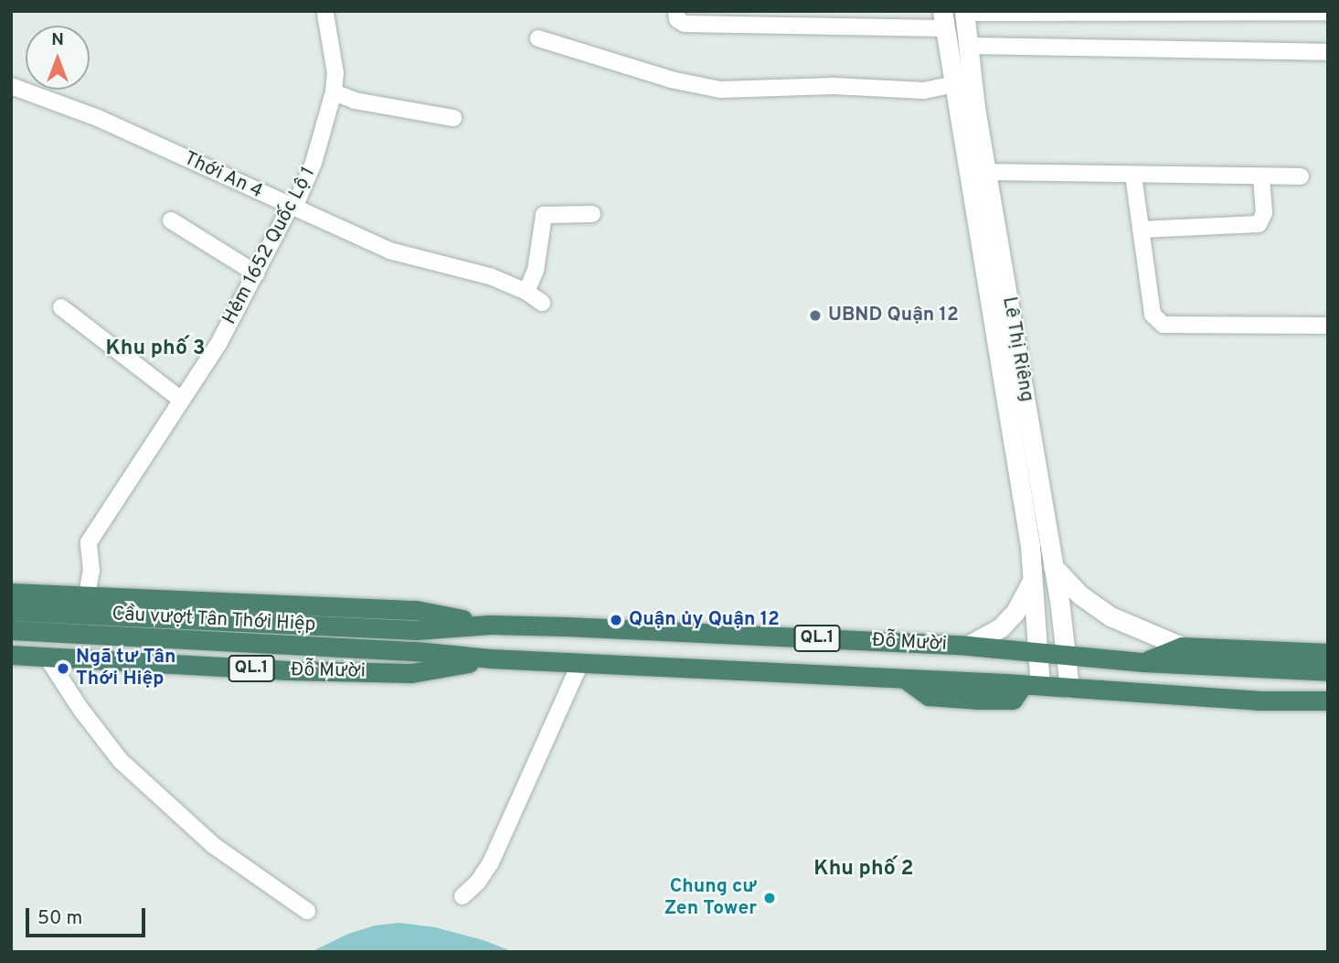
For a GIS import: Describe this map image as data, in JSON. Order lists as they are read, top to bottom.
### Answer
{
  "streets": {
    "highway": ["Cầu vượt Tân Thới Hiệp", "QL.1", "Đỗ Mười"],
    "street": ["Thới An 4", "Hẻm 1652 Quốc Lộ 1", "Lê Thị Riêng"]
  },
  "crossings": [
    ["Thới An 4", "Hẻm 1652 Quốc Lộ 1"],
    ["Hẻm 1652 Quốc Lộ 1", "Đỗ Mười"],
    ["Lê Thị Riêng", "Đỗ Mười"],
    ["Cầu vượt Tân Thới Hiệp", "Đỗ Mười"],
    ["QL.1", "Đỗ Mười"]
  ],
  "districts": ["Khu phố 3", "Khu phố 2"],
  "places": [
    "UBND Quận 12",
    "Quận ủy Quận 12",
    "Ngã tư Tân Thới Hiệp",
    "Chung cư Zen Tower"
  ],
  "scale_bar": "50 m",
  "north": "top"
}
